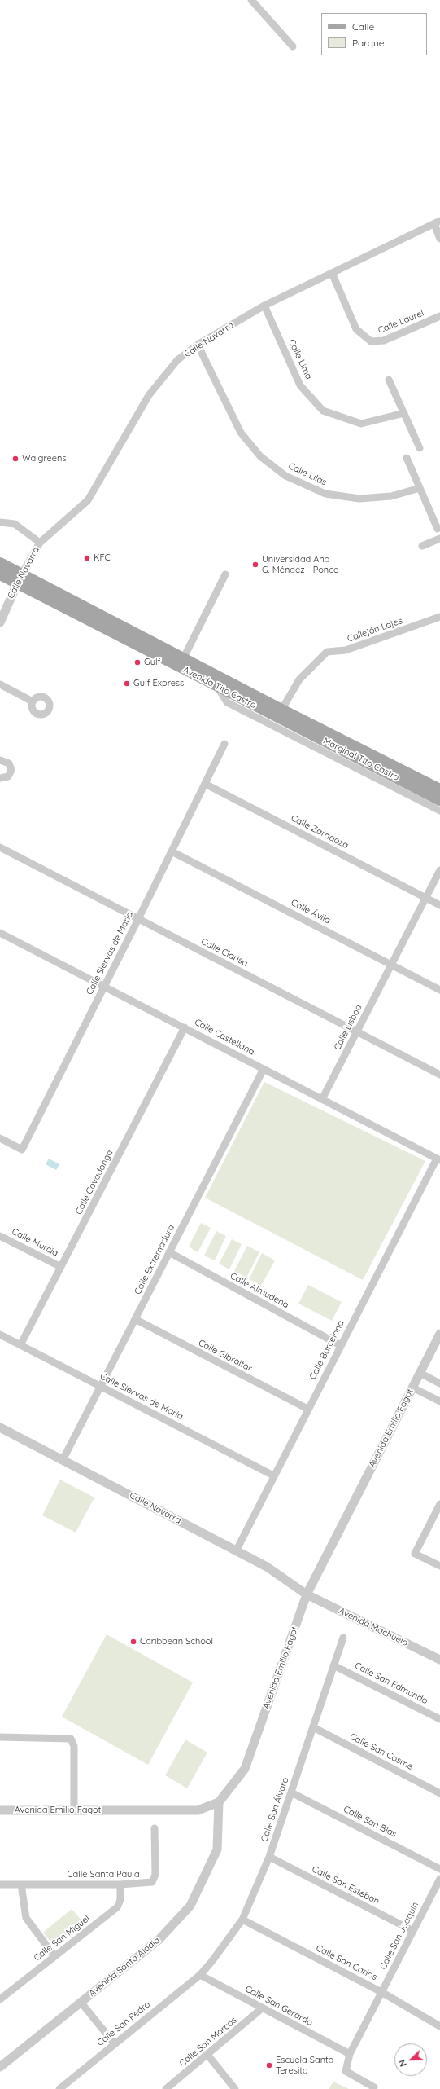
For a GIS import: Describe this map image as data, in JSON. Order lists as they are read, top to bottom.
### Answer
{
  "streets": {
    "main road": ["Avenida Tito Castro"],
    "street": [
      "Calle Laurel",
      "Calle Navarra",
      "Calle Lima",
      "Calle Lilas",
      "Callejón Lajes",
      "Marginal Tito Castro",
      "Calle Zaragoza",
      "Calle Ávila",
      "Calle Clarisa",
      "Calle Siervas de María",
      "Calle Lisboa",
      "Calle Castellana",
      "Calle Covadonga",
      "Calle Murcia",
      "Calle Extremadura",
      "Calle Almudena",
      "Calle Barcelona",
      "Calle Gibraltar",
      "Avenida Emilio Fagot",
      "Avenida Machuelo",
      "Calle San Edmundo",
      "Calle San Cosme",
      "Calle San Álvaro",
      "Calle San Blas",
      "Calle Santa Paula",
      "Calle San Esteban",
      "Calle San Joaquín",
      "Calle San Miguel",
      "Calle San Carlos",
      "Avenida Santa Alodia",
      "Calle San Gerardo",
      "Calle San Pedro",
      "Calle San Marcos"
    ]
  },
  "crossings": [
    ["Calle Laurel", "Calle Navarra"],
    ["Calle Navarra", "Calle Lima"],
    ["Calle Navarra", "Calle Lilas"],
    ["Calle Navarra", "Avenida Tito Castro"],
    ["Calle Navarra", "Calle Extremadura"],
    ["Calle Navarra", "Calle Barcelona"],
    ["Calle Navarra", "Avenida Emilio Fagot"],
    ["Calle Navarra", "Avenida Machuelo"],
    ["Callejón Lajes", "Avenida Tito Castro"],
    ["Callejón Lajes", "Marginal Tito Castro"],
    ["Avenida Tito Castro", "Marginal Tito Castro"],
    ["Calle Zaragoza", "Calle Siervas de María"],
    ["Calle Ávila", "Calle Siervas de María"],
    ["Calle Ávila", "Calle Lisboa"],
    ["Calle Clarisa", "Calle Siervas de María"],
    ["Calle Clarisa", "Calle Lisboa"],
    ["Calle Siervas de María", "Calle Castellana"],
    ["Calle Siervas de María", "Calle Covadonga"],
    ["Calle Siervas de María", "Calle Extremadura"],
    ["Calle Siervas de María", "Calle Barcelona"],
    ["Calle Lisboa", "Calle Castellana"],
    ["Calle Castellana", "Calle Covadonga"],
    ["Calle Castellana", "Calle Extremadura"],
    ["Calle Castellana", "Calle Barcelona"],
    ["Calle Covadonga", "Calle Murcia"],
    ["Calle Extremadura", "Calle Almudena"],
    ["Calle Extremadura", "Calle Gibraltar"],
    ["Calle Almudena", "Calle Barcelona"],
    ["Calle Barcelona", "Calle Gibraltar"],
    ["Avenida Emilio Fagot", "Avenida Machuelo"],
    ["Avenida Emilio Fagot", "Avenida Santa Alodia"],
    ["Calle San Edmundo", "Calle San Álvaro"],
    ["Calle San Cosme", "Calle San Álvaro"],
    ["Calle San Álvaro", "Calle San Blas"],
    ["Calle San Álvaro", "Calle San Esteban"],
    ["Calle San Álvaro", "Calle San Carlos"],
    ["Calle San Álvaro", "Calle San Gerardo"],
    ["Calle San Álvaro", "Calle San Pedro"],
    ["Calle Santa Paula", "Calle San Miguel"],
    ["Calle San Esteban", "Calle San Joaquín"],
    ["Calle San Joaquín", "Calle San Carlos"],
    ["Calle San Joaquín", "Calle San Gerardo"],
    ["Calle San Gerardo", "Calle San Pedro"],
    ["Calle San Gerardo", "Calle San Marcos"]
  ],
  "places": [
    "Walgreens",
    "KFC",
    "Universidad Ana G. Méndez - Ponce",
    "Gulf",
    "Gulf Express",
    "Caribbean School",
    "Escuela Santa Teresita"
  ],
  "legend": ["Calle", "Parque"],
  "north": "bottom left"
}
